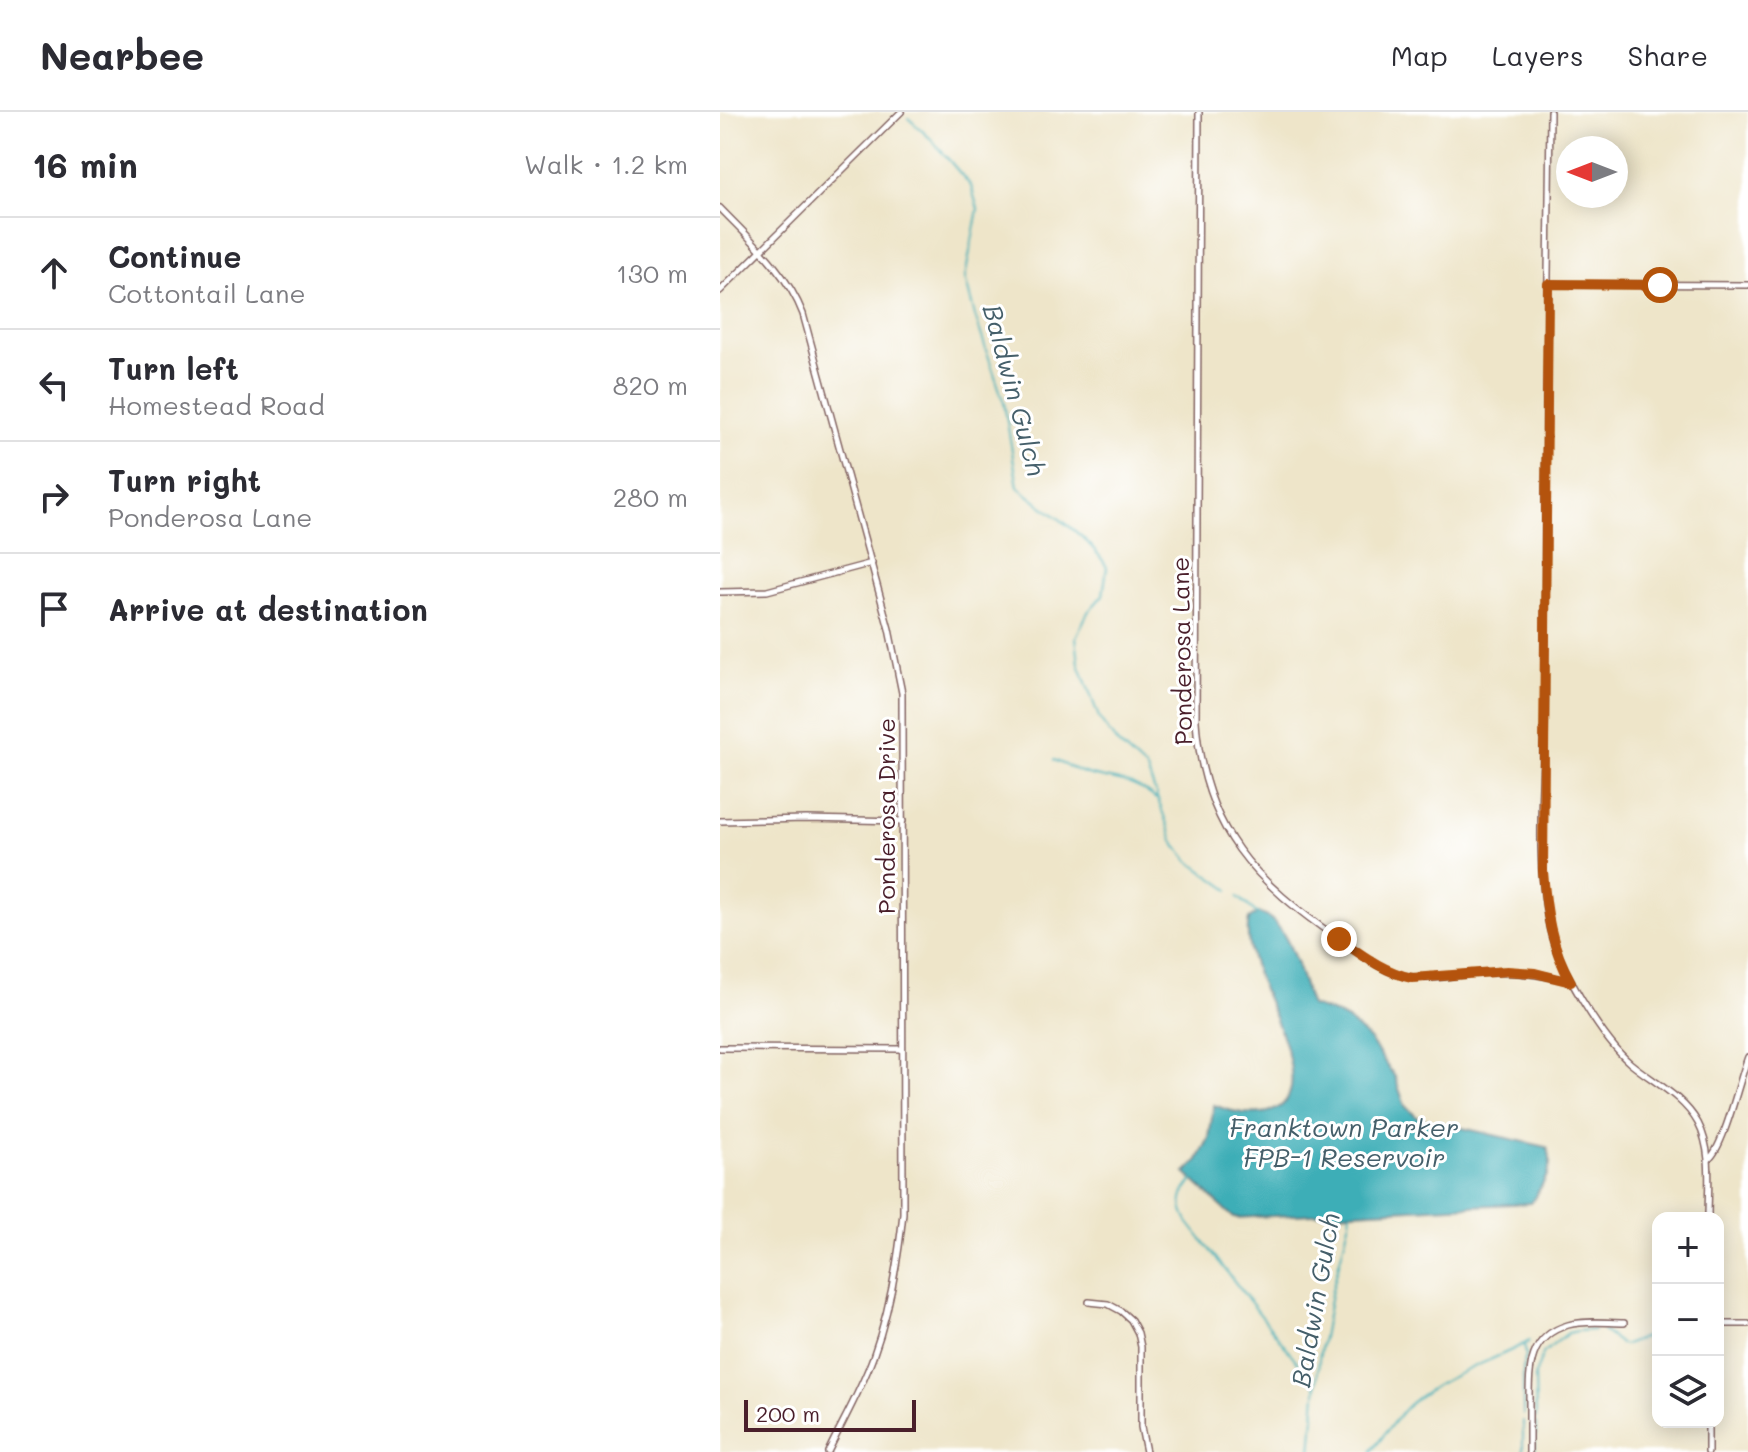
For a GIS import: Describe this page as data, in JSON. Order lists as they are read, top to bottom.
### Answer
{
  "streets": {
    "street": ["Ponderosa Lane", "Ponderosa Drive"]
  },
  "water": ["Baldwin Gulch", "Franktown Parker FPB-1 Reservoir"],
  "scale_bar": "200 m",
  "north": "left",
  "page": {
    "header": "Nearbee",
    "nav": ["Map", "Layers", "Share"],
    "heading": ["16 min", "Walk · 1.2 km"],
    "list": [
      ["Continue", "Cottontail Lane", "130 m"],
      ["Turn left", "Homestead Road", "820 m"],
      ["Turn right", "Ponderosa Lane", "280 m"],
      "Arrive at destination"
    ],
    "map_buttons": ["+", "−"],
    "scale": "200 m"
  }
}
